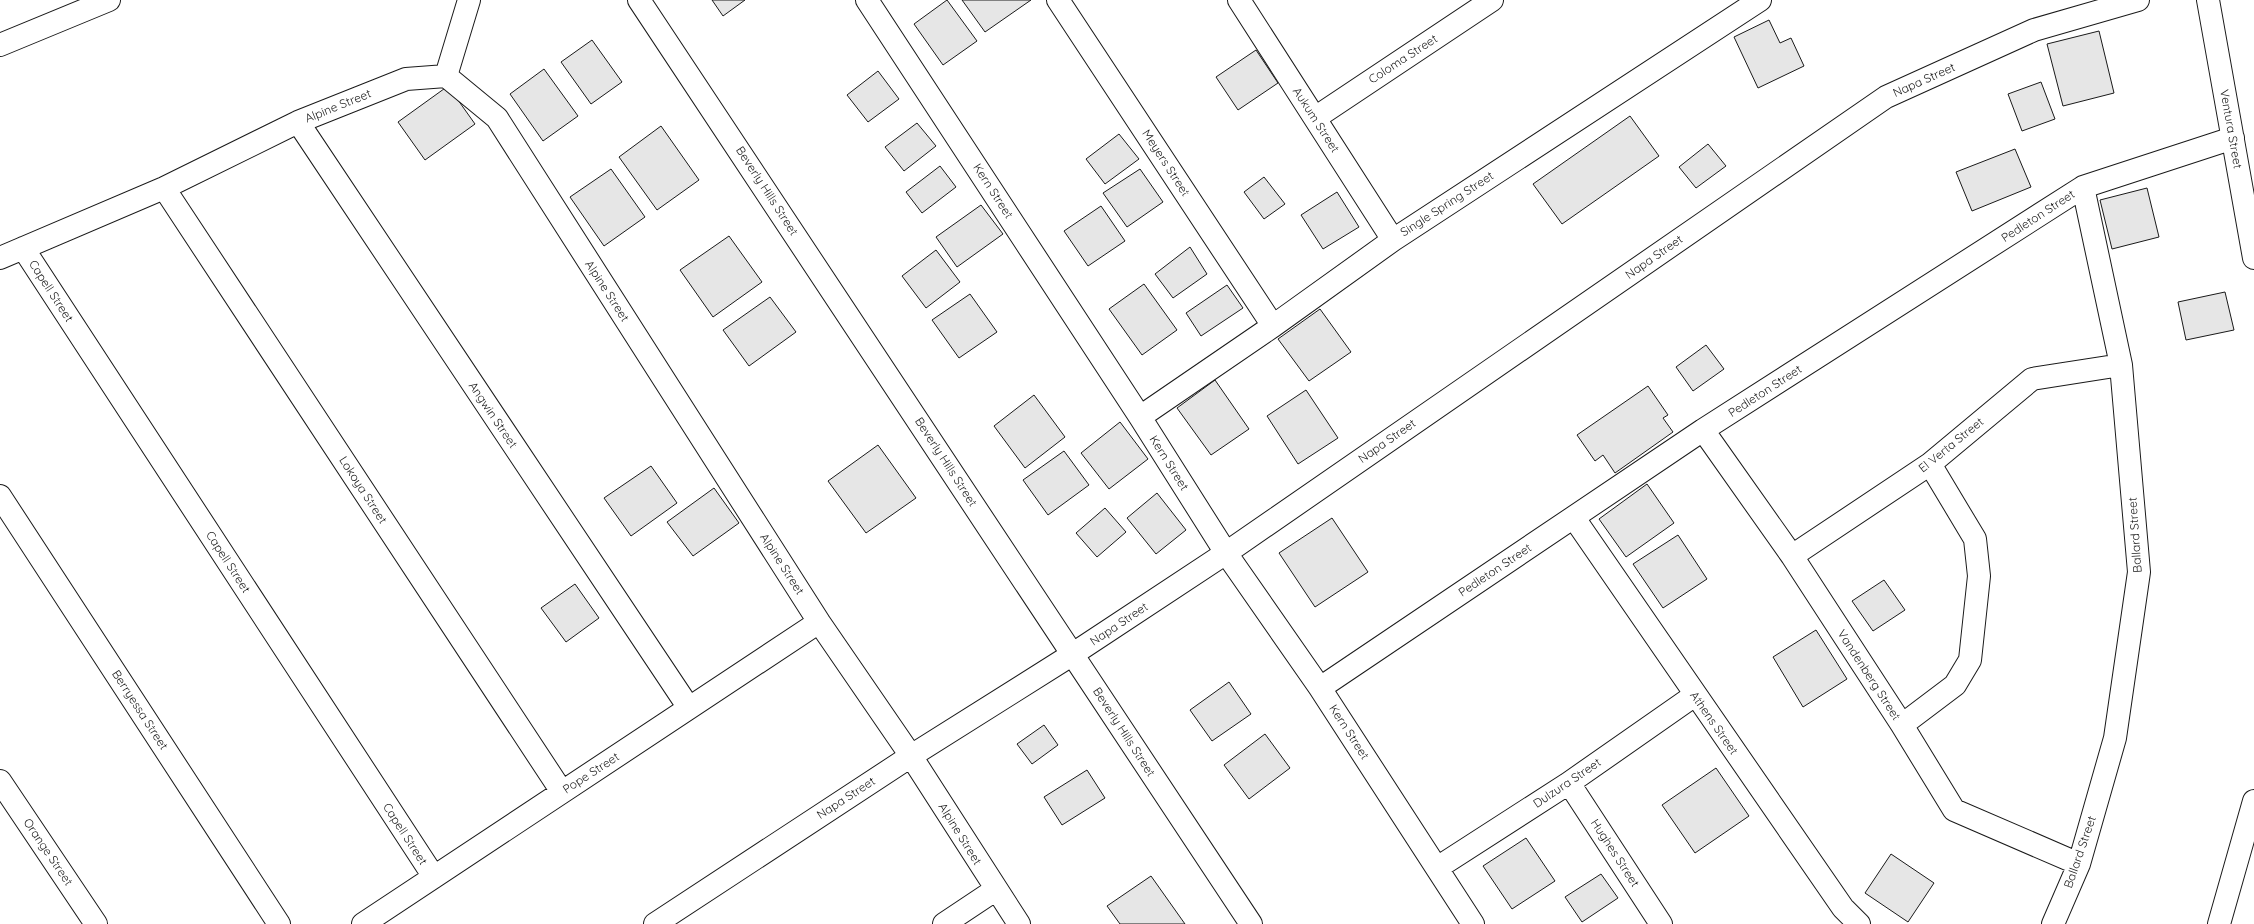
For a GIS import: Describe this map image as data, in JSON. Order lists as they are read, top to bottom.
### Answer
{
  "streets": {
    "street": [
      "Coloma Street",
      "Napa Street",
      "Alpine Street",
      "Aukum Street",
      "Ventura Street",
      "Meyers Street",
      "Beverly Hills Street",
      "Kern Street",
      "Single Spring Street",
      "Pedleton Street",
      "Capell Street",
      "Angwin Street",
      "El Verta Street",
      "Lokoya Street",
      "Ballard Street",
      "Vandenberg Street",
      "Berryessa Street",
      "Athens Street",
      "Pope Street",
      "Dulzura Street",
      "Orange Street",
      "Hughes Street"
    ]
  },
  "crossings": [
    ["Coloma Street", "Aukum Street"],
    ["Napa Street", "Alpine Street"],
    ["Napa Street", "Beverly Hills Street"],
    ["Napa Street", "Kern Street"],
    ["Alpine Street", "Capell Street"],
    ["Alpine Street", "Angwin Street"],
    ["Alpine Street", "Lokoya Street"],
    ["Alpine Street", "Pope Street"],
    ["Aukum Street", "Single Spring Street"],
    ["Ventura Street", "Pedleton Street"],
    ["Meyers Street", "Single Spring Street"],
    ["Kern Street", "Single Spring Street"],
    ["Kern Street", "Pedleton Street"],
    ["Kern Street", "Dulzura Street"],
    ["Pedleton Street", "Ballard Street"],
    ["Pedleton Street", "Vandenberg Street"],
    ["Pedleton Street", "Athens Street"],
    ["Capell Street", "Pope Street"],
    ["Angwin Street", "Pope Street"],
    ["El Verta Street", "Ballard Street"],
    ["El Verta Street", "Vandenberg Street"],
    ["Lokoya Street", "Pope Street"],
    ["Ballard Street", "Vandenberg Street"],
    ["Athens Street", "Dulzura Street"],
    ["Dulzura Street", "Hughes Street"]
  ]
}
